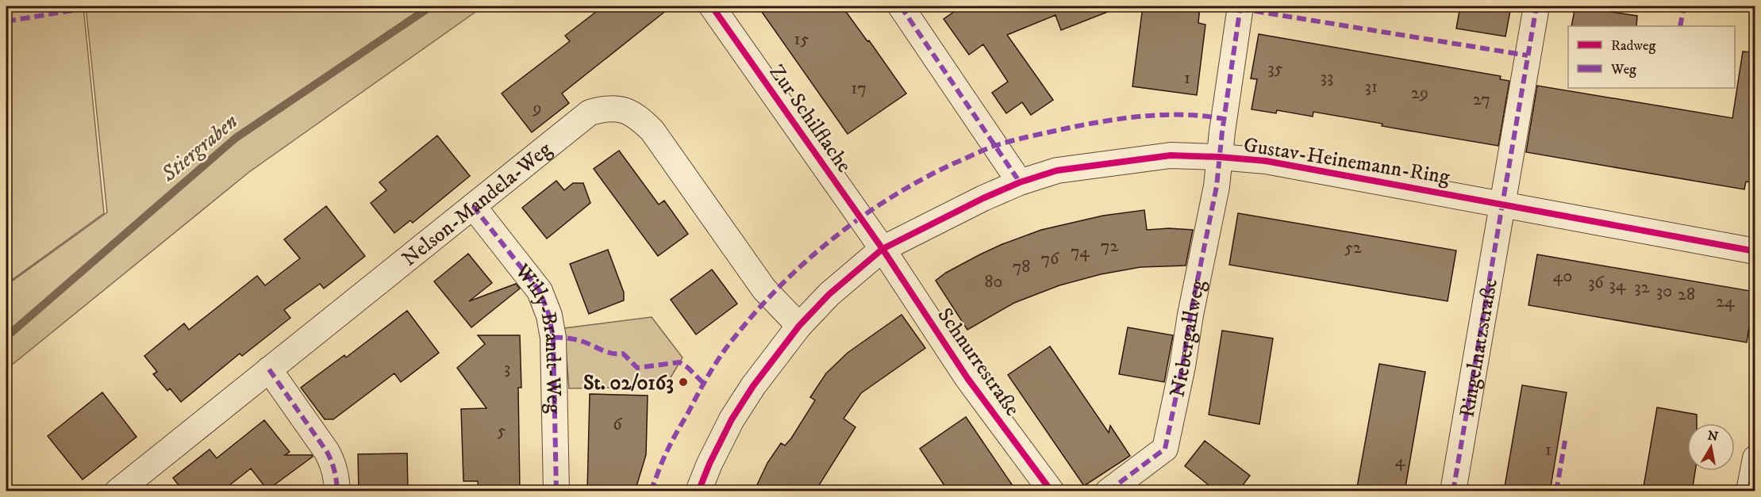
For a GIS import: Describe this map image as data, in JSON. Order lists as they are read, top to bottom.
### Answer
{
  "streets": {
    "street": [
      "Zur Schilflache",
      "Gustav-Heinemann-Ring",
      "Nelson-Mandela-Weg",
      "Niebergallweg",
      "Willy-Brandt-Weg",
      "Ringelnatzstraße",
      "Schnurrestraße"
    ]
  },
  "crossings": [
    ["Zur Schilflache", "Gustav-Heinemann-Ring"],
    ["Zur Schilflache", "Schnurrestraße"],
    ["Gustav-Heinemann-Ring", "Nelson-Mandela-Weg"],
    ["Gustav-Heinemann-Ring", "Niebergallweg"],
    ["Gustav-Heinemann-Ring", "Ringelnatzstraße"],
    ["Gustav-Heinemann-Ring", "Schnurrestraße"],
    ["Nelson-Mandela-Weg", "Willy-Brandt-Weg"]
  ],
  "water": ["Stiergraben"],
  "places": ["St. 02/0163"],
  "house_numbers": [
    "15",
    "35",
    "33",
    "1",
    "31",
    "17",
    "29",
    "27",
    "9",
    "72",
    "52",
    "74",
    "76",
    "78",
    "40",
    "80",
    "36",
    "34",
    "32",
    "30",
    "28",
    "24",
    "3",
    "6",
    "5",
    "1",
    "4"
  ],
  "legend": ["Radweg", "Weg"],
  "north": "top"
}
